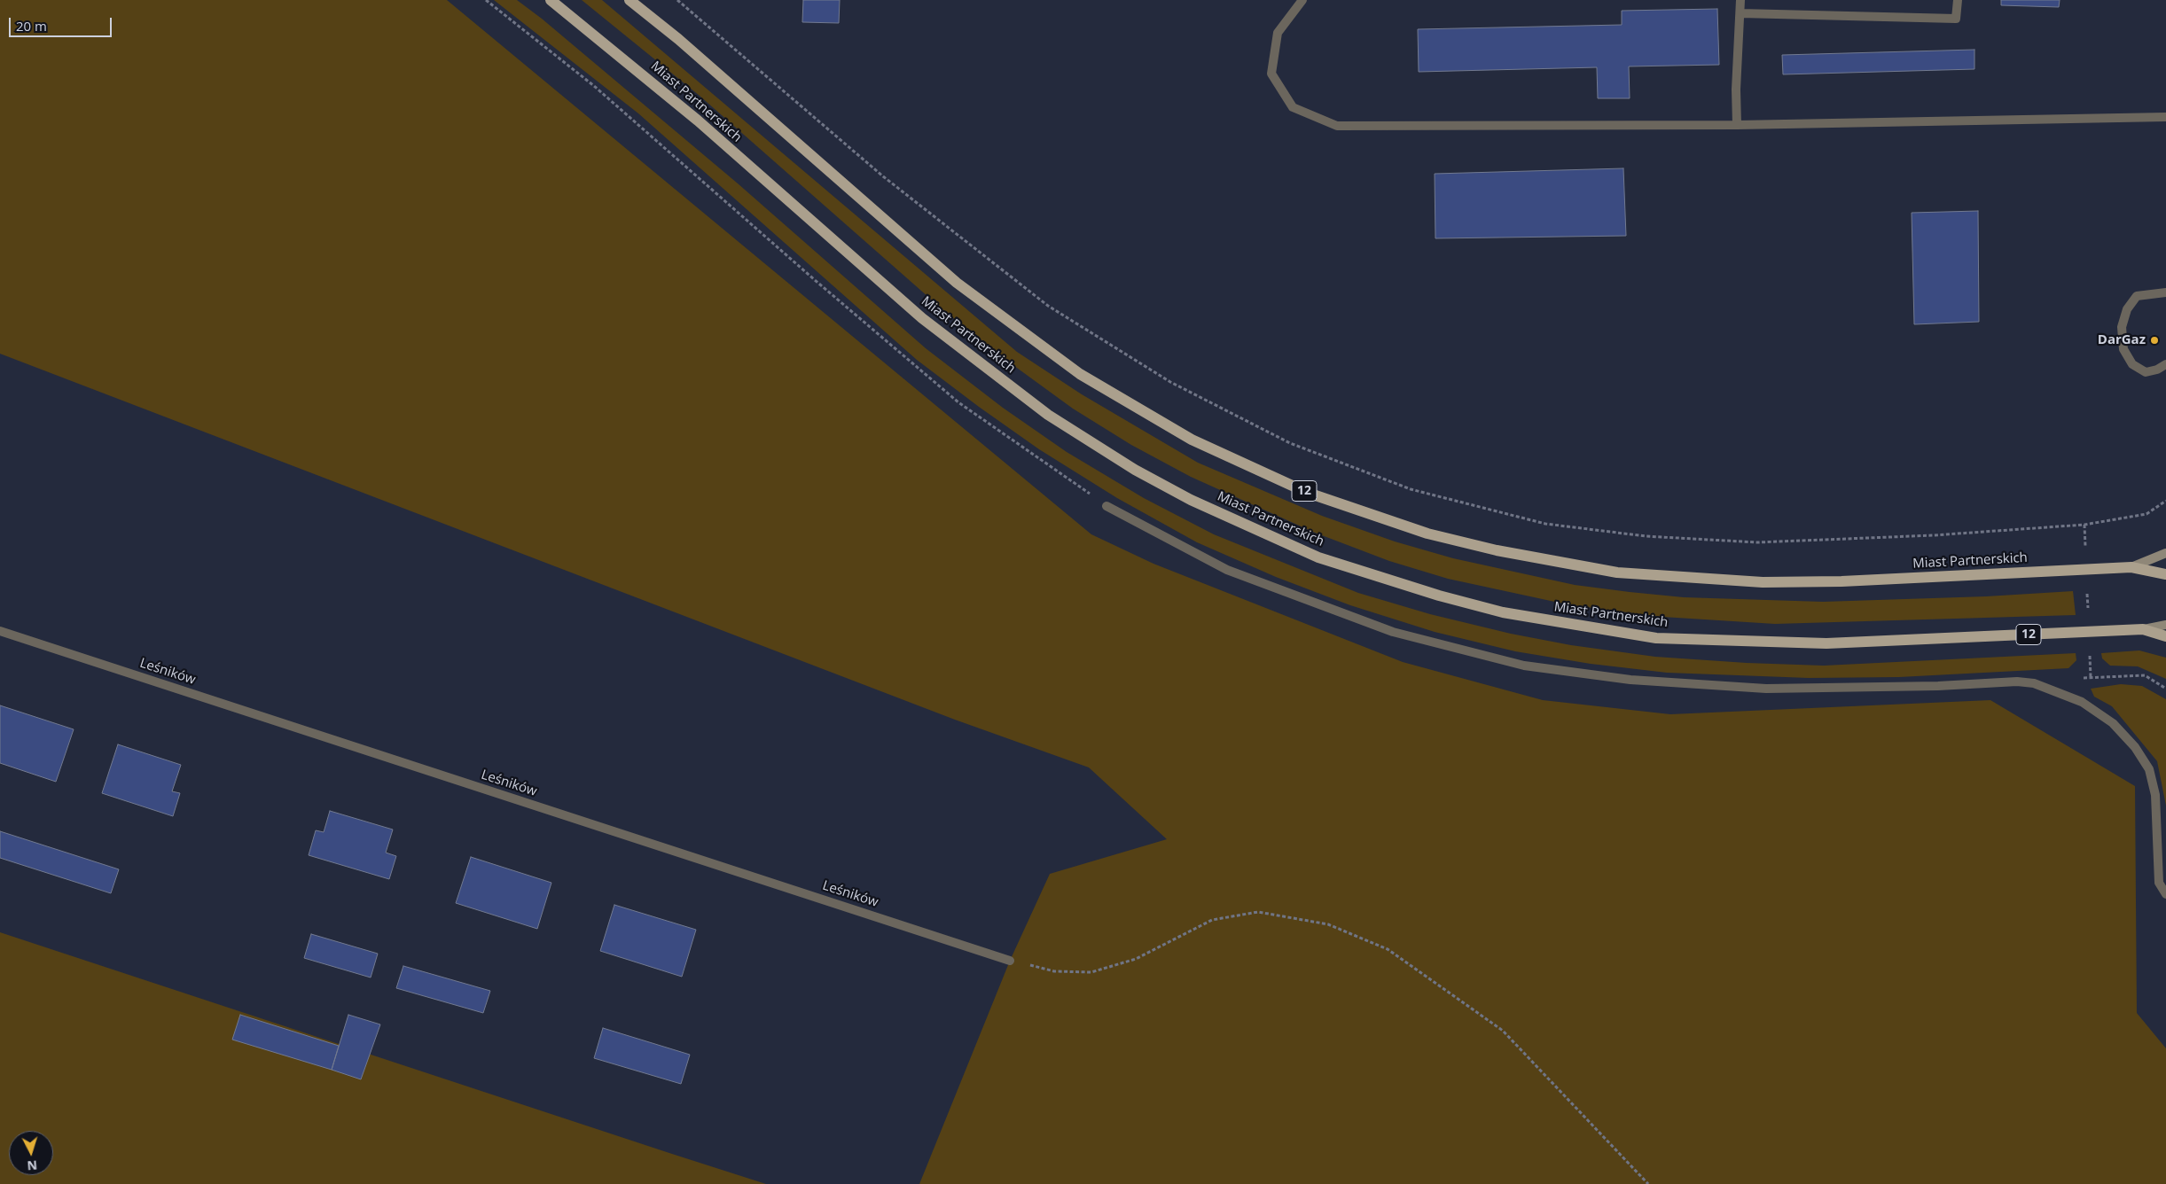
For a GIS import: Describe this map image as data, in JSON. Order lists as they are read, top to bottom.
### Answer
{
  "streets": {
    "main road": ["Miast Partnerskich", "12"],
    "street": ["Leśników"]
  },
  "places": ["DarGaz"],
  "scale_bar": "20 m",
  "north": "bottom"
}
